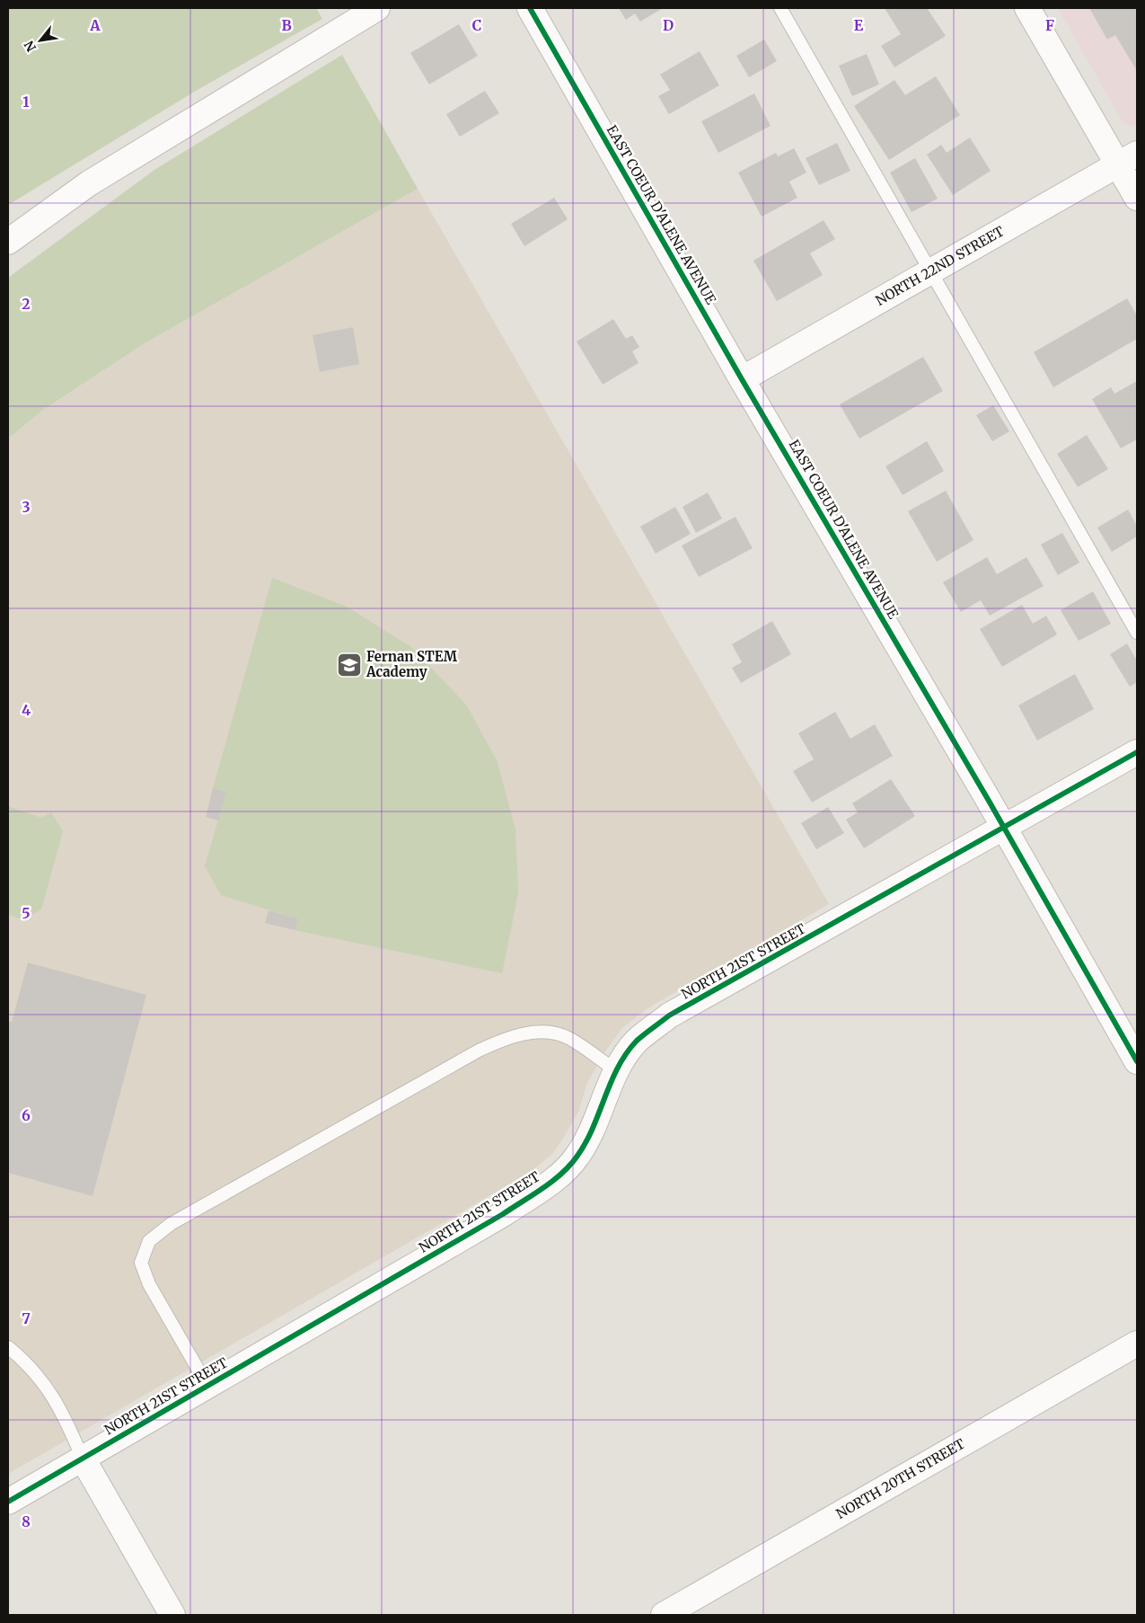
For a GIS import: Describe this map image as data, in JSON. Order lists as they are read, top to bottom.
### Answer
{
  "streets": {
    "main road": [
      "EAST COEUR D'ALENE AVENUE",
      "NORTH 22ND STREET",
      "NORTH 21ST STREET",
      "NORTH 20TH STREET"
    ]
  },
  "crossings": [
    ["EAST COEUR D'ALENE AVENUE", "NORTH 22ND STREET"],
    ["EAST COEUR D'ALENE AVENUE", "NORTH 21ST STREET"]
  ],
  "places": {
    "school or university": ["Fernan STEM Academy"]
  },
  "north": "bottom left",
  "grid": {
    "columns": [
      "A",
      "B",
      "C",
      "D",
      "E",
      "F"
    ],
    "rows": [
      "1",
      "2",
      "3",
      "4",
      "5",
      "6",
      "7",
      "8"
    ]
  }
}
